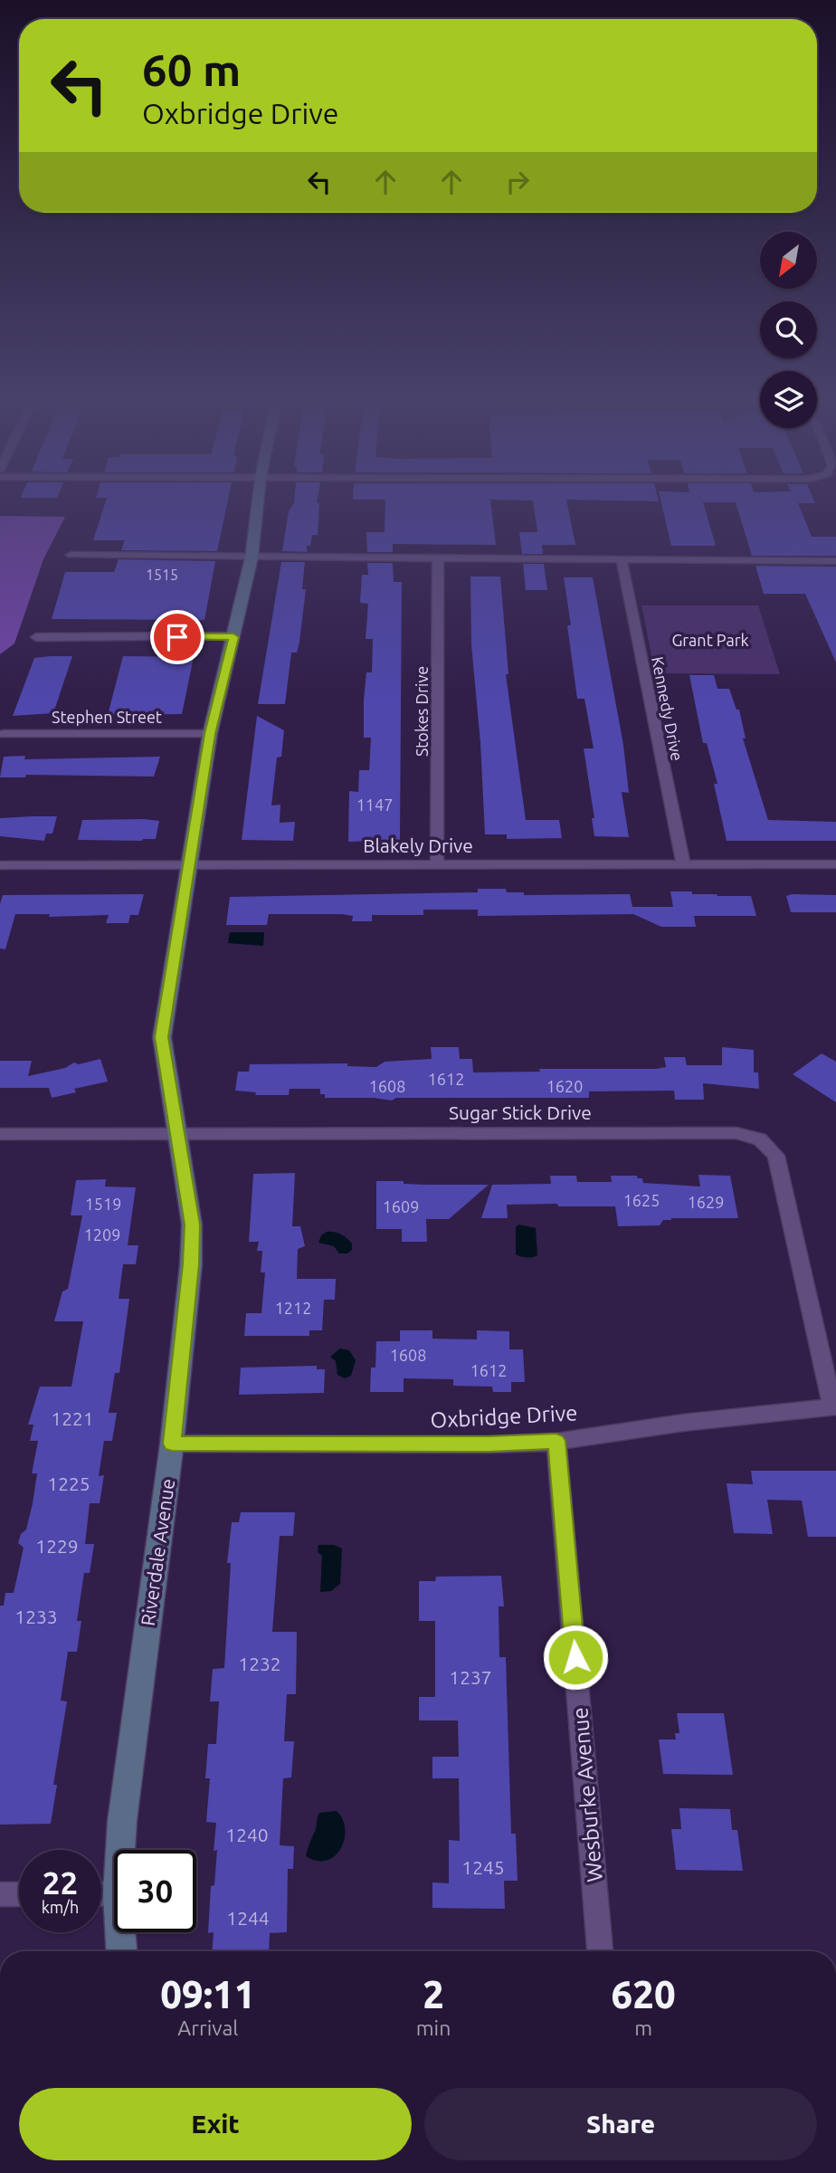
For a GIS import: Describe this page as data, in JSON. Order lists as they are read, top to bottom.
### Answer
{
  "streets": {
    "street": [
      "Kennedy Drive",
      "Stokes Drive",
      "Stephen Street",
      "Blakely Drive",
      "Sugar Stick Drive",
      "Oxbridge Drive",
      "Riverdale Avenue",
      "Wesburke Avenue"
    ]
  },
  "crossings": [
    ["Kennedy Drive", "Blakely Drive"],
    ["Stokes Drive", "Blakely Drive"],
    ["Stephen Street", "Riverdale Avenue"],
    ["Blakely Drive", "Riverdale Avenue"],
    ["Sugar Stick Drive", "Oxbridge Drive"],
    ["Sugar Stick Drive", "Riverdale Avenue"],
    ["Oxbridge Drive", "Riverdale Avenue"],
    ["Oxbridge Drive", "Wesburke Avenue"]
  ],
  "parks": ["Grant Park"],
  "house_numbers": [
    "1515",
    "1147",
    "1612",
    "1608",
    "1620",
    "1625",
    "1629",
    "1519",
    "1609",
    "1209",
    "1212",
    "1608",
    "1612",
    "1221",
    "1225",
    "1229",
    "1233",
    "1232",
    "1237",
    "1240",
    "1245",
    "1244"
  ],
  "north": "bottom left",
  "page": {
    "turn": ["60 m", "Oxbridge Drive"],
    "speed": "22 km/h",
    "limit": "30",
    "eta": [
      "09:11",
      "Arrival",
      "2",
      "min",
      "620",
      "m"
    ],
    "buttons": ["Exit", "Share"]
  }
}
